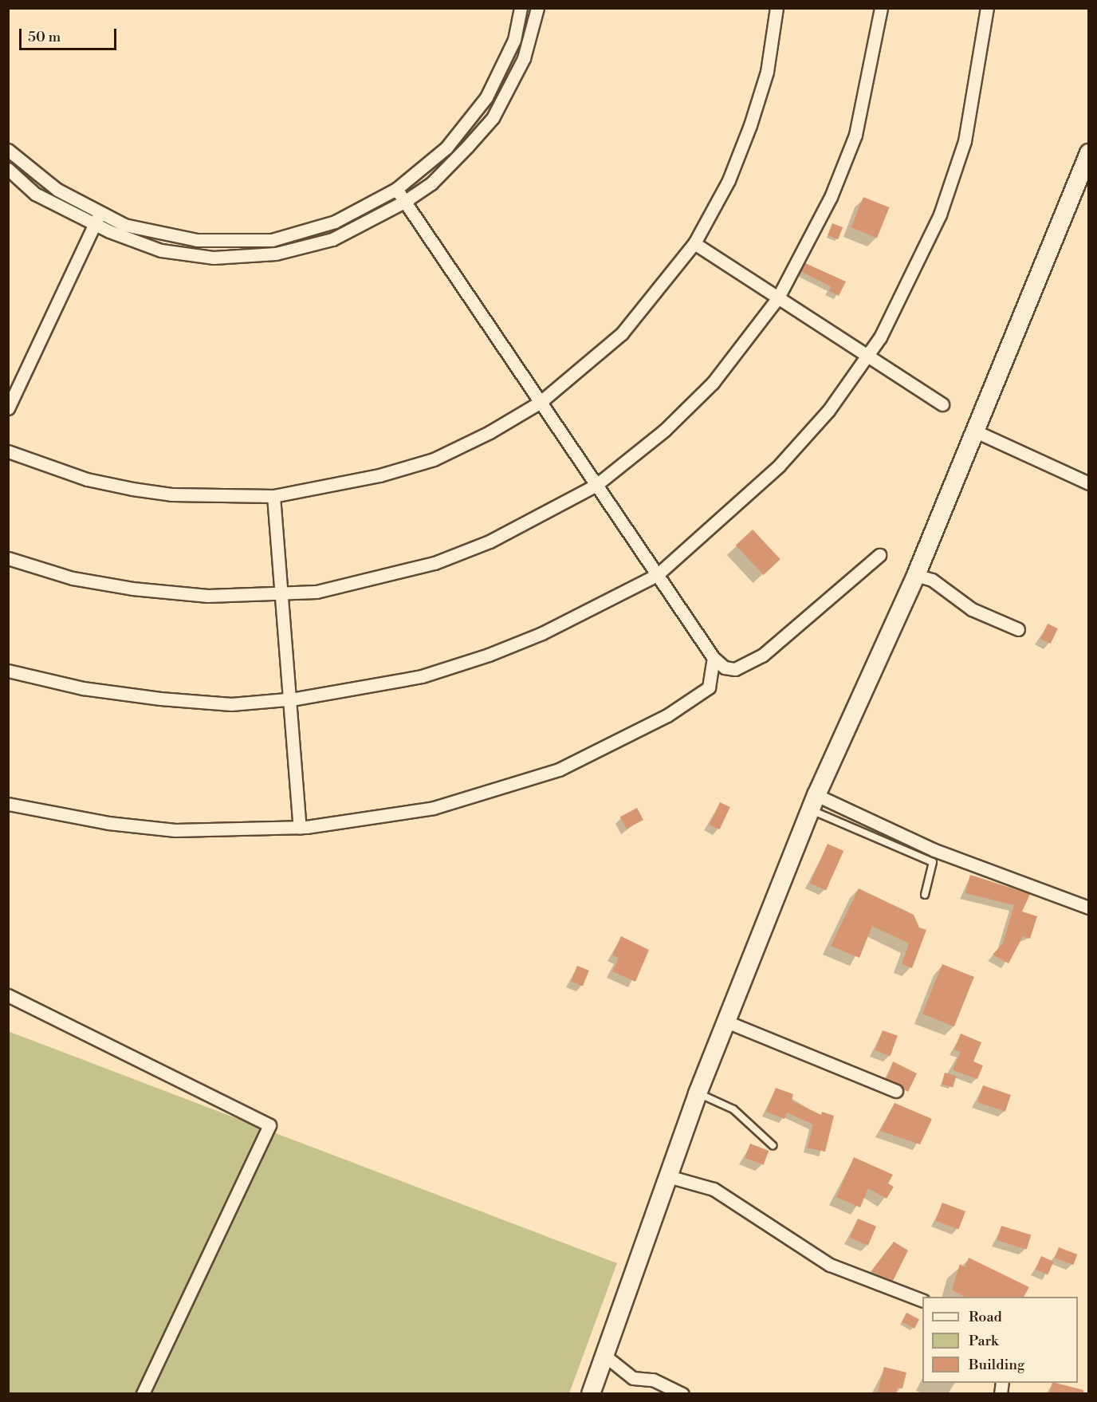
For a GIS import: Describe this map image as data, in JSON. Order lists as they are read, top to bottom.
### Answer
{
  "legend": ["Road", "Park", "Building"],
  "scale_bar": "50 m"
}
